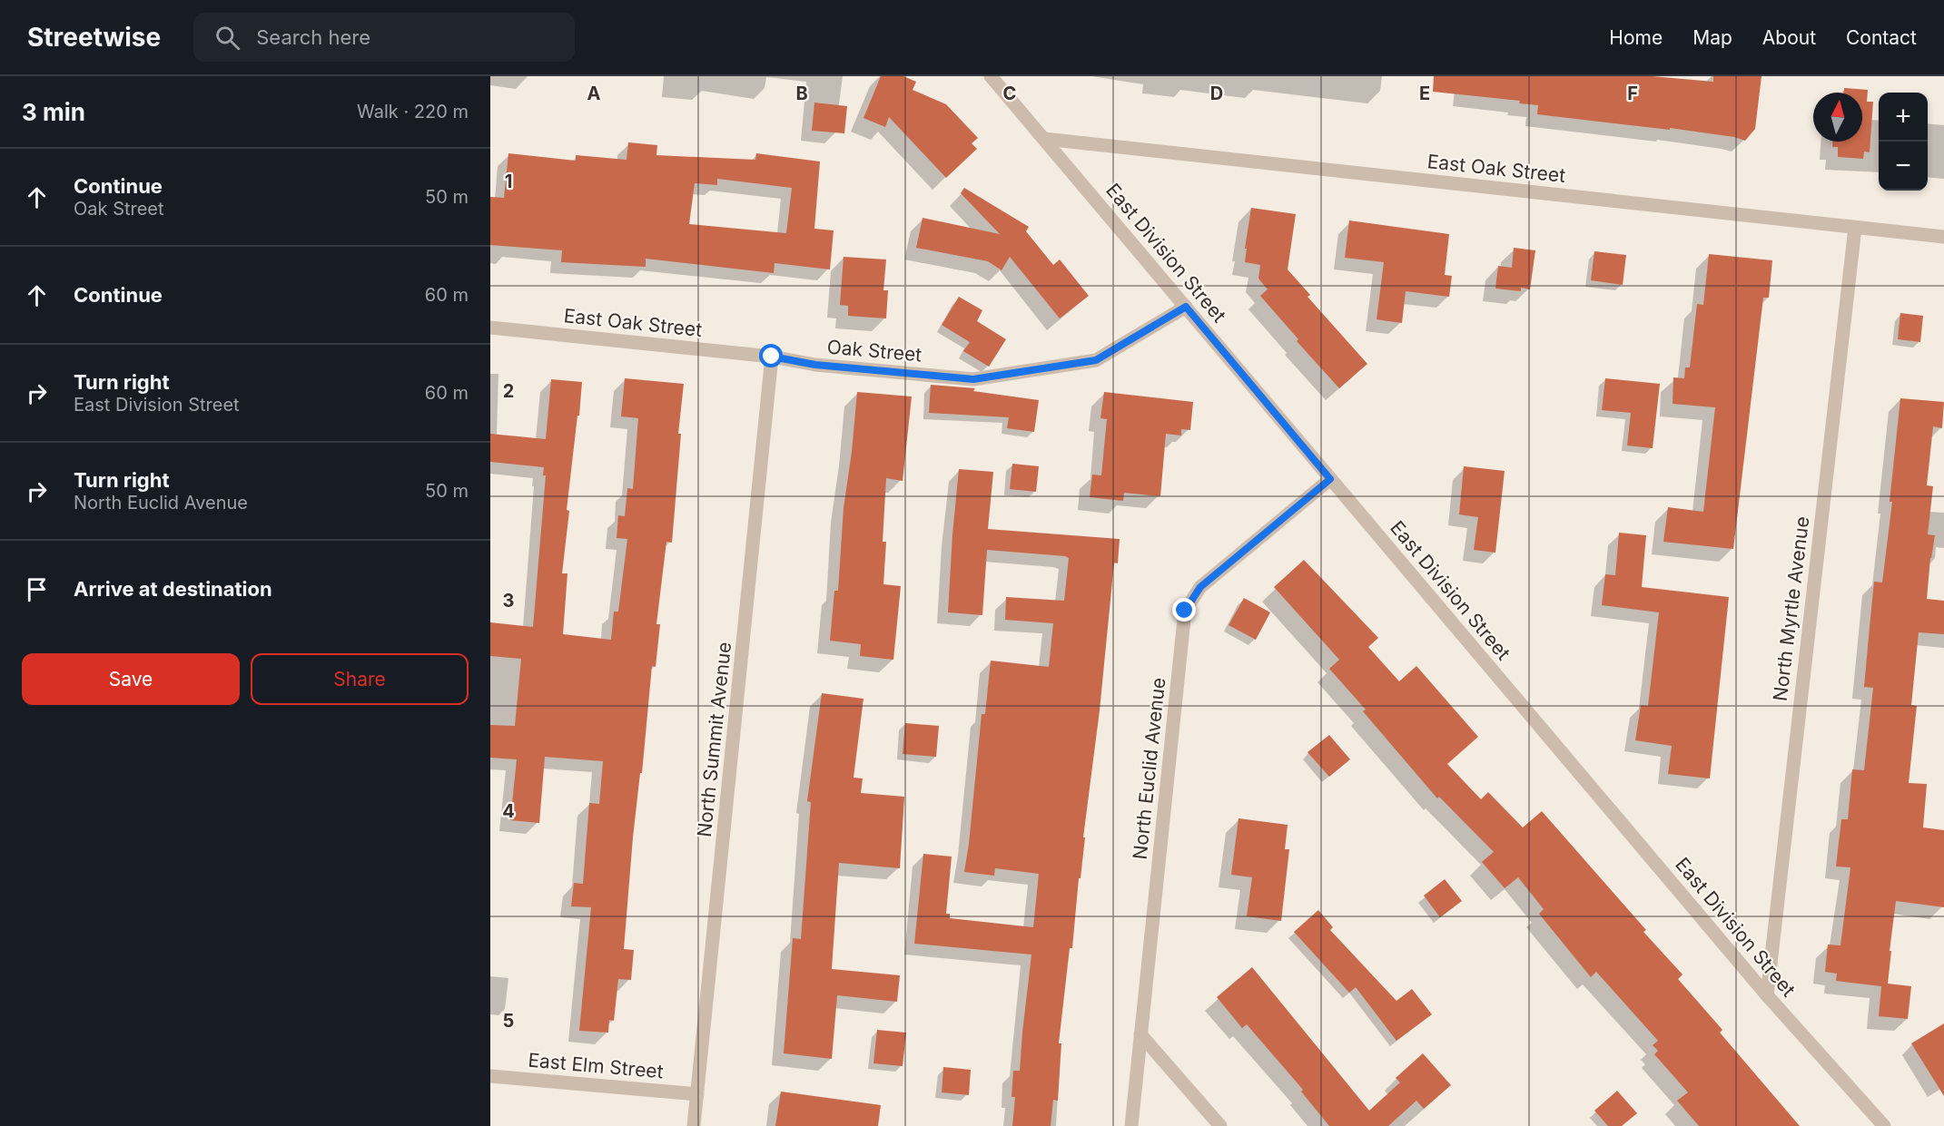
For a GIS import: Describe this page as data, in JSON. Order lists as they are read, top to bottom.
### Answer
{
  "streets": {
    "street": [
      "East Oak Street",
      "East Division Street",
      "Oak Street",
      "North Myrtle Avenue",
      "North Summit Avenue",
      "North Euclid Avenue",
      "East Elm Street"
    ]
  },
  "crossings": [
    ["East Oak Street", "East Division Street"],
    ["East Oak Street", "Oak Street"],
    ["East Oak Street", "North Myrtle Avenue"],
    ["East Oak Street", "North Summit Avenue"],
    ["East Division Street", "Oak Street"],
    ["East Division Street", "North Myrtle Avenue"],
    ["East Division Street", "North Euclid Avenue"],
    ["Oak Street", "North Summit Avenue"],
    ["North Summit Avenue", "East Elm Street"]
  ],
  "north": "top",
  "page": {
    "header": "Streetwise",
    "search": "Search here",
    "nav": [
      "Home",
      "Map",
      "About",
      "Contact"
    ],
    "heading": ["3 min", "Walk · 220 m"],
    "map_buttons": ["+", "−"],
    "list": [
      ["Continue", "Oak Street", "50 m"],
      ["Continue", "60 m"],
      ["Turn right", "East Division Street", "60 m"],
      ["Turn right", "North Euclid Avenue", "50 m"],
      "Arrive at destination"
    ],
    "buttons": ["Save", "Share"]
  },
  "grid": {
    "columns": [
      "A",
      "B",
      "C",
      "D",
      "E",
      "F"
    ],
    "rows": [
      "1",
      "2",
      "3",
      "4",
      "5"
    ]
  }
}
